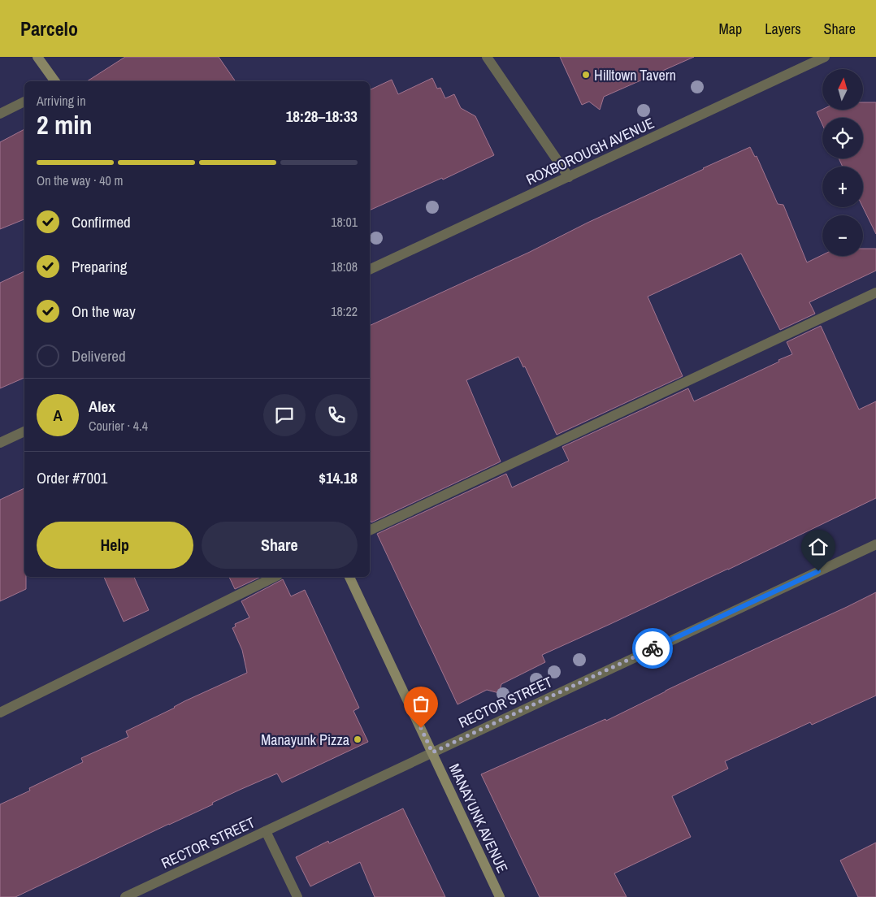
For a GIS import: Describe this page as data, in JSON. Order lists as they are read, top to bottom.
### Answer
{
  "streets": {
    "street": ["ROXBOROUGH AVENUE", "RECTOR STREET", "MANAYUNK AVENUE"]
  },
  "crossings": [
    ["RECTOR STREET", "MANAYUNK AVENUE"]
  ],
  "places": ["Hilltown Tavern", "Manayunk Pizza"],
  "north": "top",
  "page": {
    "header": "Parcelo",
    "nav": ["Map", "Layers", "Share"],
    "map_buttons": ["+", "−"],
    "heading": ["2 min", "Arriving in", "18:28–18:33"],
    "panel": [
      "Alex",
      "Courier · 4.4",
      "Order #7001",
      "$14.18"
    ],
    "bar": "On the way · 40 m",
    "list": [
      ["Confirmed", "18:01"],
      ["Preparing", "18:08"],
      ["On the way", "18:22"],
      "Delivered"
    ],
    "round": "A",
    "buttons": ["Help", "Share"]
  }
}
